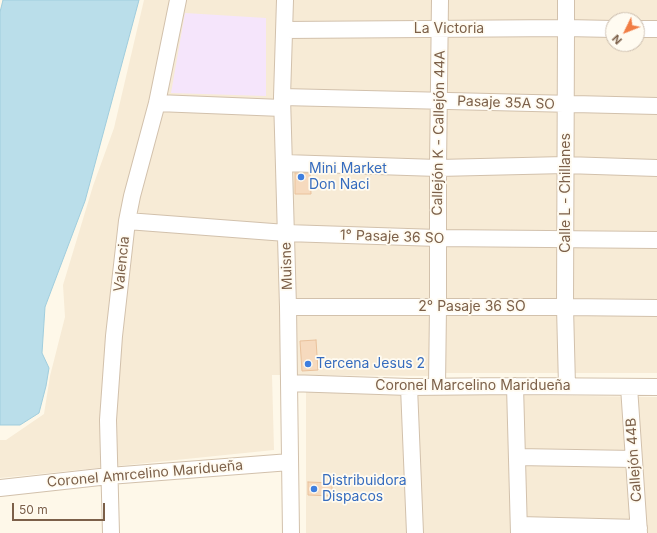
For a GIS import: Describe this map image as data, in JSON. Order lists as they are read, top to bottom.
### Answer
{
  "streets": {
    "street": [
      "La Victoria",
      "Pasaje 35A SO",
      "Callejón K - Callejón 44A",
      "Calle L - Chillanes",
      "1° Pasaje 36 SO",
      "Valencia",
      "Muisne",
      "2° Pasaje 36 SO",
      "Coronel Marcelino Maridueña",
      "Callejón 44B",
      "Coronel Amrcelino Maridueña"
    ]
  },
  "crossings": [
    ["La Victoria", "Callejón K - Callejón 44A"],
    ["La Victoria", "Calle L - Chillanes"],
    ["La Victoria", "Muisne"],
    ["Pasaje 35A SO", "Callejón K - Callejón 44A"],
    ["Pasaje 35A SO", "Calle L - Chillanes"],
    ["Pasaje 35A SO", "Valencia"],
    ["Pasaje 35A SO", "Muisne"],
    ["Callejón K - Callejón 44A", "1° Pasaje 36 SO"],
    ["Callejón K - Callejón 44A", "2° Pasaje 36 SO"],
    ["Callejón K - Callejón 44A", "Coronel Marcelino Maridueña"],
    ["Calle L - Chillanes", "1° Pasaje 36 SO"],
    ["Calle L - Chillanes", "2° Pasaje 36 SO"],
    ["Calle L - Chillanes", "Coronel Marcelino Maridueña"],
    ["1° Pasaje 36 SO", "Valencia"],
    ["1° Pasaje 36 SO", "Muisne"],
    ["Valencia", "Coronel Amrcelino Maridueña"],
    ["Muisne", "2° Pasaje 36 SO"],
    ["Muisne", "Coronel Marcelino Maridueña"],
    ["Muisne", "Coronel Amrcelino Maridueña"],
    ["Coronel Marcelino Maridueña", "Callejón 44B"]
  ],
  "places": ["Mini Market Don Naci", "Tercena Jesus 2", "Distribuidora Dispacos"],
  "scale_bar": "50 m",
  "north": "bottom left"
}
